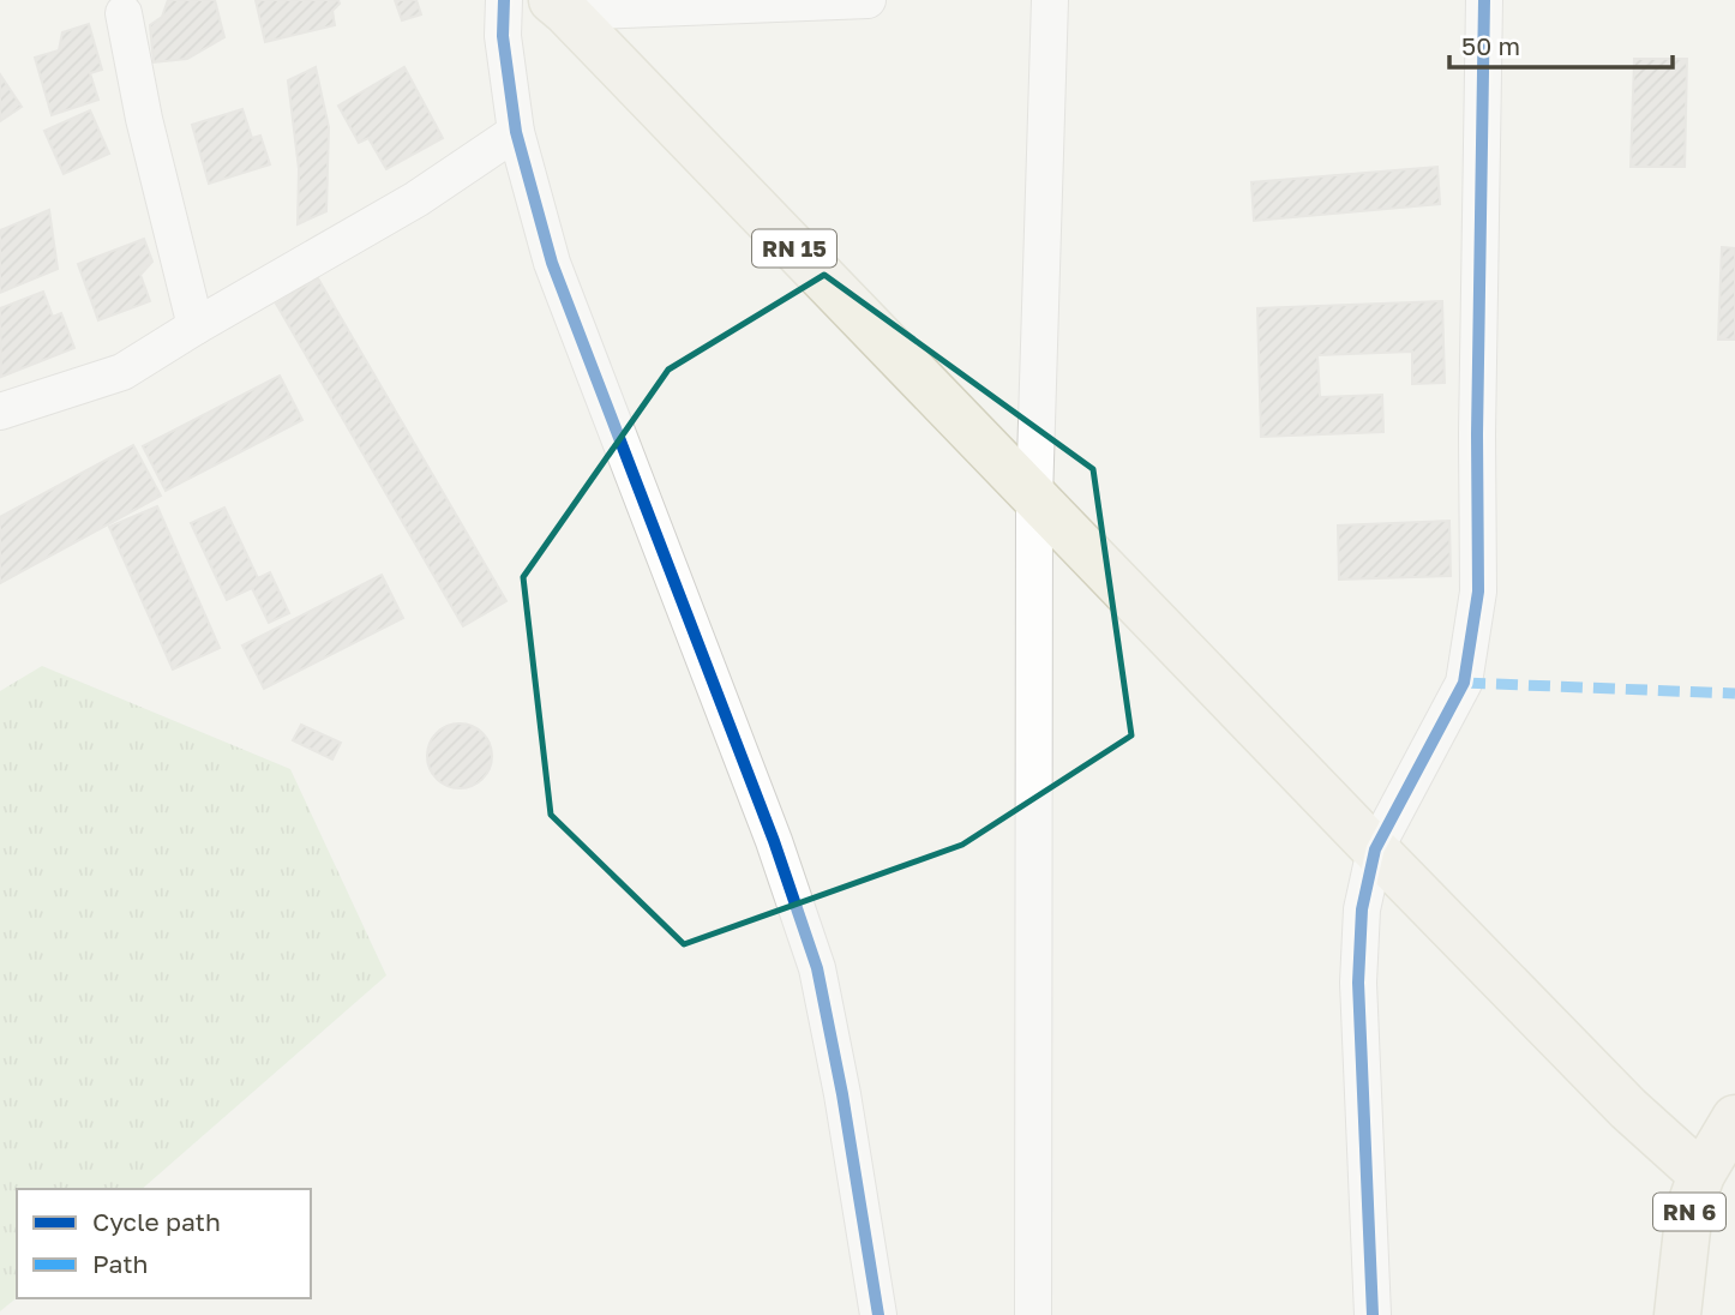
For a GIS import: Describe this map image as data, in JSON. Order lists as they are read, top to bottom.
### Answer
{
  "streets": {
    "main road": ["RN 15", "RN 6"]
  },
  "crossings": [
    ["RN 15", "RN 6"]
  ],
  "legend": ["Cycle path", "Path"],
  "scale_bar": "50 m"
}
